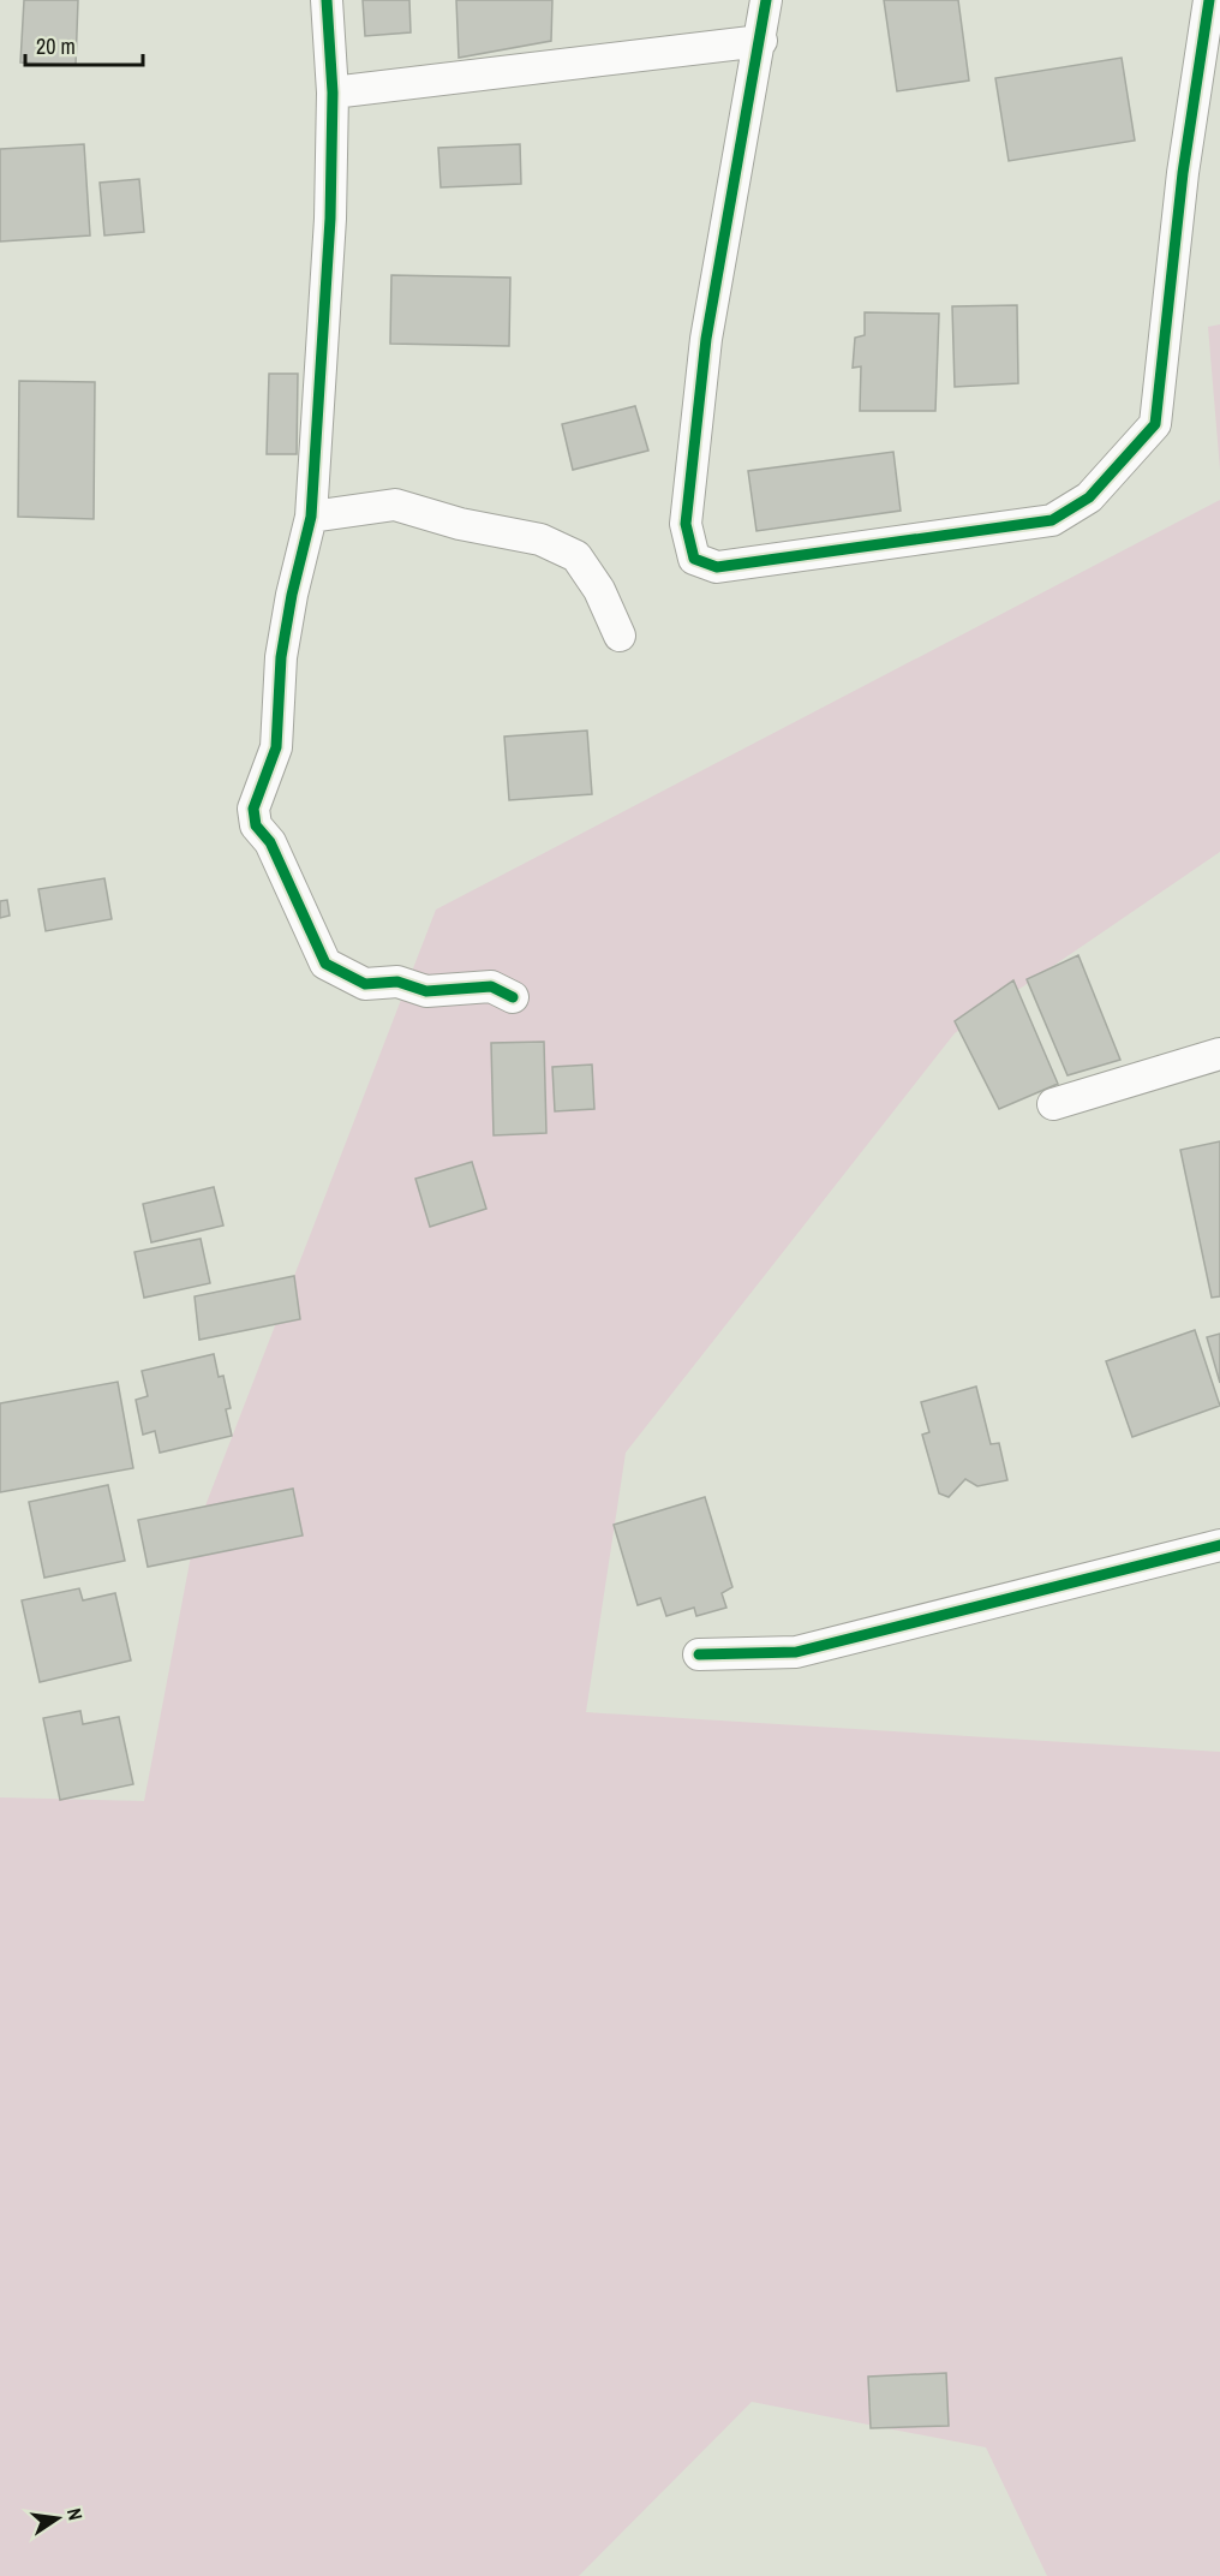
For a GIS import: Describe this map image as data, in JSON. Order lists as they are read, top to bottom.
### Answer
{
  "scale_bar": "20 m",
  "north": "right"
}
